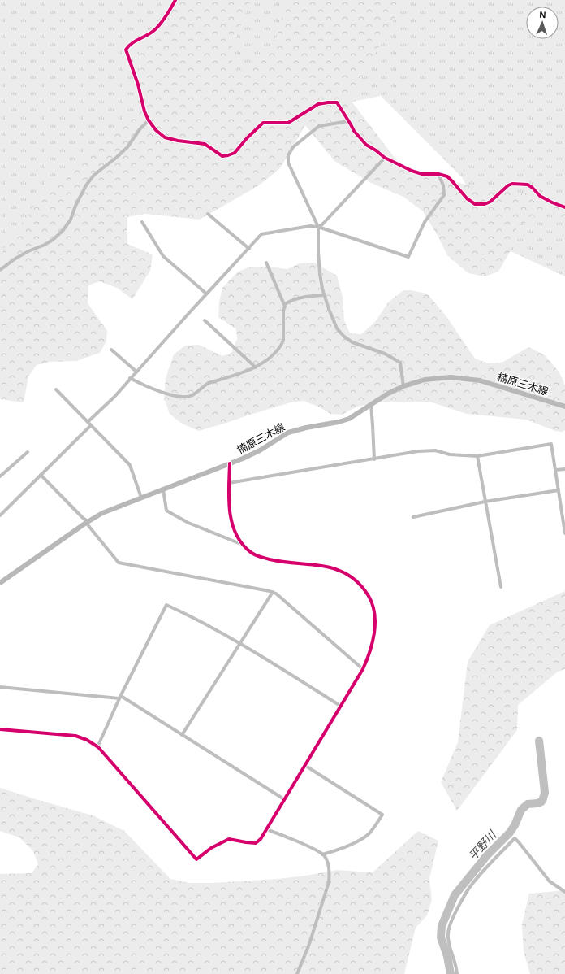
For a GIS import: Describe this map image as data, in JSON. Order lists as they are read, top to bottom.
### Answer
{
  "streets": {
    "main road": ["楠原三木線"]
  },
  "water": ["平野川"],
  "north": "top"
}
